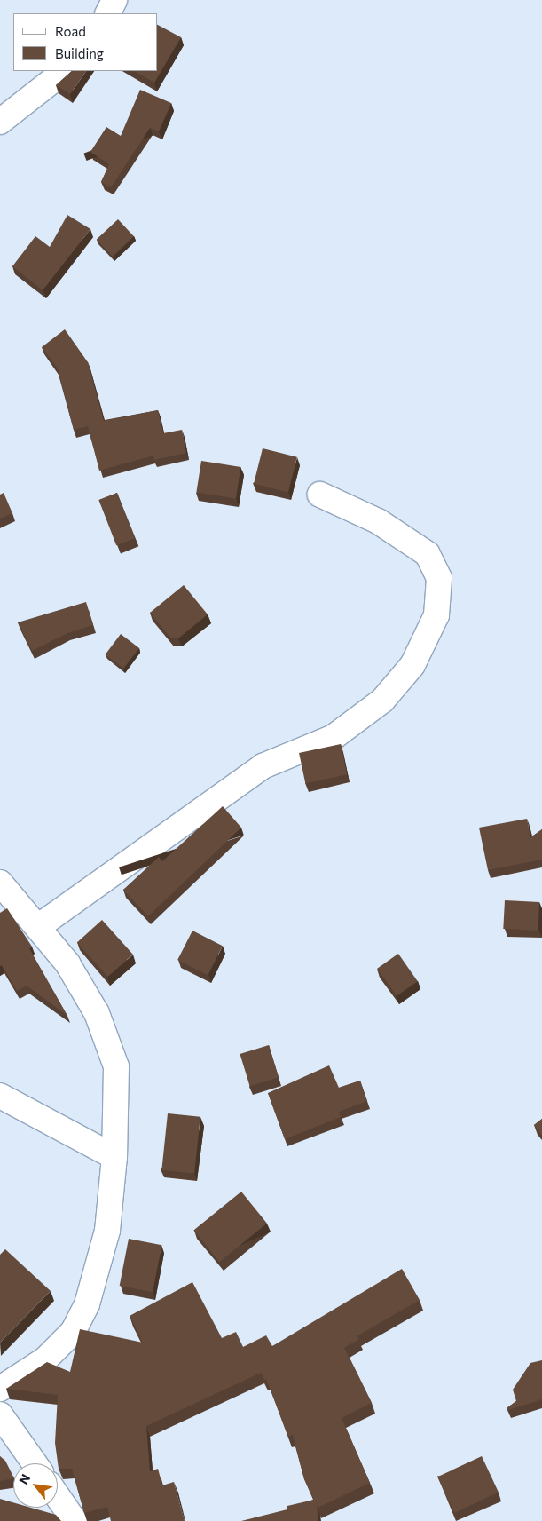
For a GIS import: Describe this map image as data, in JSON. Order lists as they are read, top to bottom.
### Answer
{
  "legend": ["Road", "Building"],
  "north": "top left"
}
